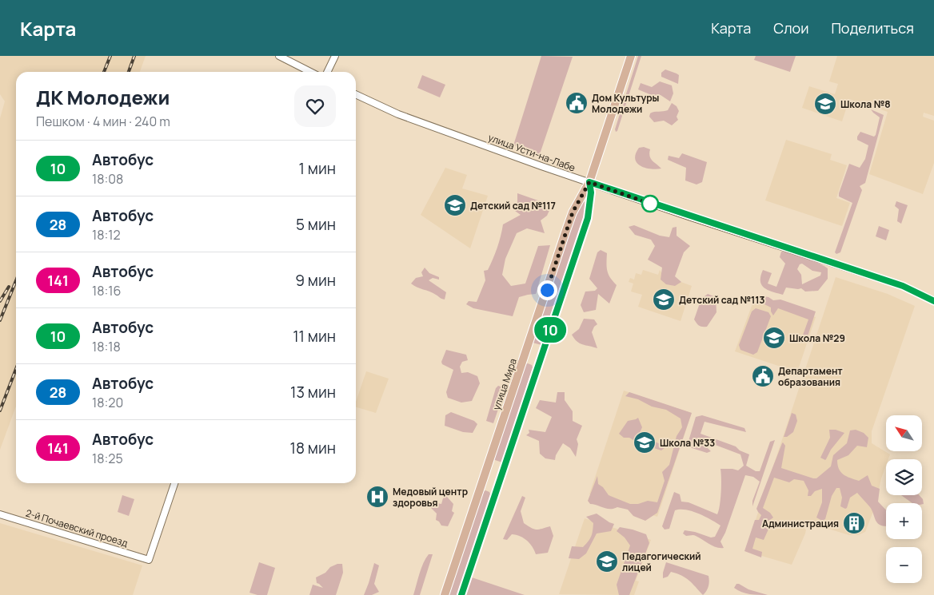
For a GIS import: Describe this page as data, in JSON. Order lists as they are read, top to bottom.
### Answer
{
  "streets": {
    "main road": ["улица Мира"],
    "street": ["улица Усти-на-Лабе", "2-й Почаевский проезд"]
  },
  "crossings": [
    ["улица Усти-на-Лабе", "улица Мира"]
  ],
  "places": {
    "public building": ["Дом Культуры Молодежи", "Департамент образования"],
    "school or university": [
      "Школа №8",
      "Детский сад №117",
      "Детский сад №113",
      "Школа №29",
      "Школа №33",
      "Педагогический лицей"
    ],
    "hospital": ["Медовый центр здоровья"],
    "building": ["Администрация"]
  },
  "lines": ["bus line 10"],
  "north": "top left",
  "page": {
    "header": "Карта",
    "nav": ["Карта", "Слои", "Поделиться"],
    "on_map": "10",
    "heading": ["ДК Молодежи", "Пешком · 4 мин · 240 m"],
    "list": [
      {
        "mark": "10",
        "name": "Автобус",
        "note": "18:08",
        "value": "1 мин"
      },
      {
        "mark": "28",
        "name": "Автобус",
        "note": "18:12",
        "value": "5 мин"
      },
      {
        "mark": "141",
        "name": "Автобус",
        "note": "18:16",
        "value": "9 мин"
      },
      {
        "mark": "10",
        "name": "Автобус",
        "note": "18:18",
        "value": "11 мин"
      },
      {
        "mark": "28",
        "name": "Автобус",
        "note": "18:20",
        "value": "13 мин"
      },
      {
        "mark": "141",
        "name": "Автобус",
        "note": "18:25",
        "value": "18 мин"
      }
    ],
    "map_buttons": ["+", "−"]
  }
}
